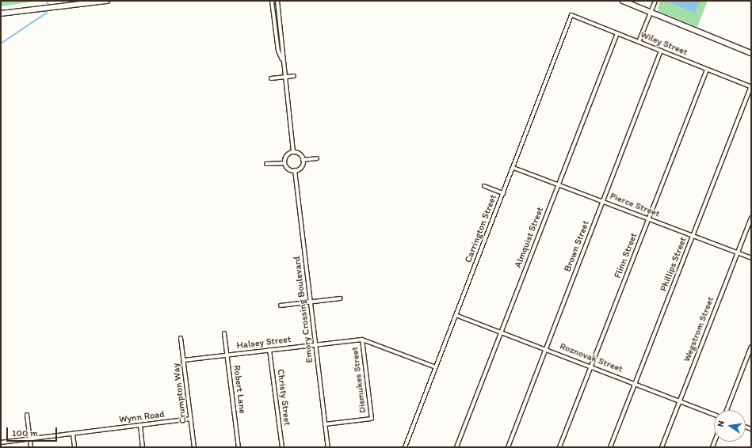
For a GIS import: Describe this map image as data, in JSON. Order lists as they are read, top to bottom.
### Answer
{
  "streets": {
    "street": [
      "Wiley Street",
      "Pierce Street",
      "Carrington Street",
      "Almquist Street",
      "Brown Street",
      "Flinn Street",
      "Phillips Street",
      "Emory Crossing Boulevard",
      "Wegstrom Street",
      "Halsey Street",
      "Roznovak Street",
      "Dismukes Street",
      "Robert Lane",
      "Crumpton Way",
      "Christy Street",
      "Wynn Road"
    ]
  },
  "crossings": [
    ["Wiley Street", "Carrington Street"],
    ["Wiley Street", "Almquist Street"],
    ["Wiley Street", "Brown Street"],
    ["Wiley Street", "Flinn Street"],
    ["Wiley Street", "Phillips Street"],
    ["Pierce Street", "Carrington Street"],
    ["Pierce Street", "Almquist Street"],
    ["Pierce Street", "Brown Street"],
    ["Pierce Street", "Flinn Street"],
    ["Pierce Street", "Phillips Street"],
    ["Pierce Street", "Wegstrom Street"],
    ["Carrington Street", "Halsey Street"],
    ["Carrington Street", "Roznovak Street"],
    ["Almquist Street", "Roznovak Street"],
    ["Brown Street", "Roznovak Street"],
    ["Flinn Street", "Roznovak Street"],
    ["Phillips Street", "Roznovak Street"],
    ["Emory Crossing Boulevard", "Halsey Street"],
    ["Emory Crossing Boulevard", "Dismukes Street"],
    ["Wegstrom Street", "Roznovak Street"],
    ["Halsey Street", "Dismukes Street"],
    ["Halsey Street", "Robert Lane"],
    ["Halsey Street", "Crumpton Way"],
    ["Halsey Street", "Christy Street"],
    ["Crumpton Way", "Wynn Road"]
  ],
  "scale_bar": "100 m",
  "north": "left"
}
